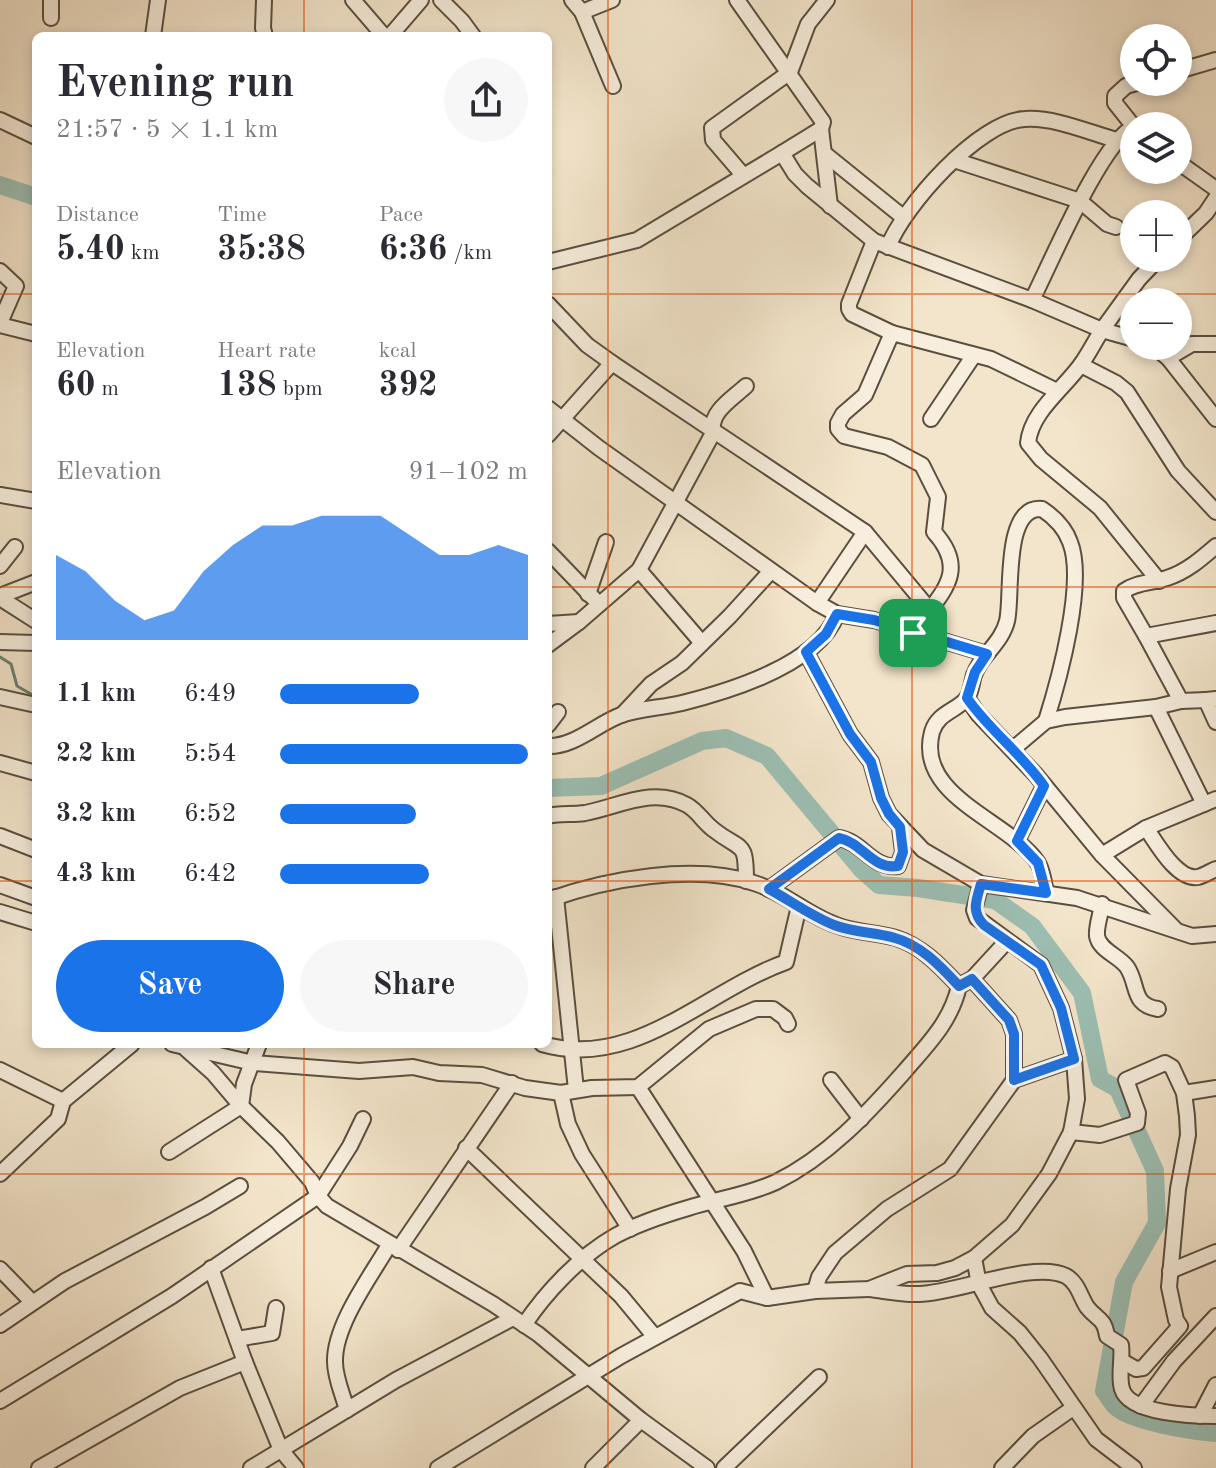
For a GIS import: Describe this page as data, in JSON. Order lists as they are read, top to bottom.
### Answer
{
  "page": {
    "map_buttons": ["+", "−"],
    "heading": ["Evening run", "21:57 · 5 × 1.1 km"],
    "stats": [
      ["Distance", "5.40 km"],
      ["Time", "35:38"],
      ["Pace", "6:36 /km"],
      ["Elevation", "60 m"],
      ["Heart rate", "138 bpm"],
      ["kcal", "392"]
    ],
    "chart": ["Elevation", "91–102 m"],
    "list": [
      {
        "name": "1.1 km",
        "note": "6:49"
      },
      {
        "name": "2.2 km",
        "note": "5:54"
      },
      {
        "name": "3.2 km",
        "note": "6:52"
      },
      {
        "name": "4.3 km",
        "note": "6:42"
      }
    ],
    "buttons": ["Save", "Share"]
  }
}
